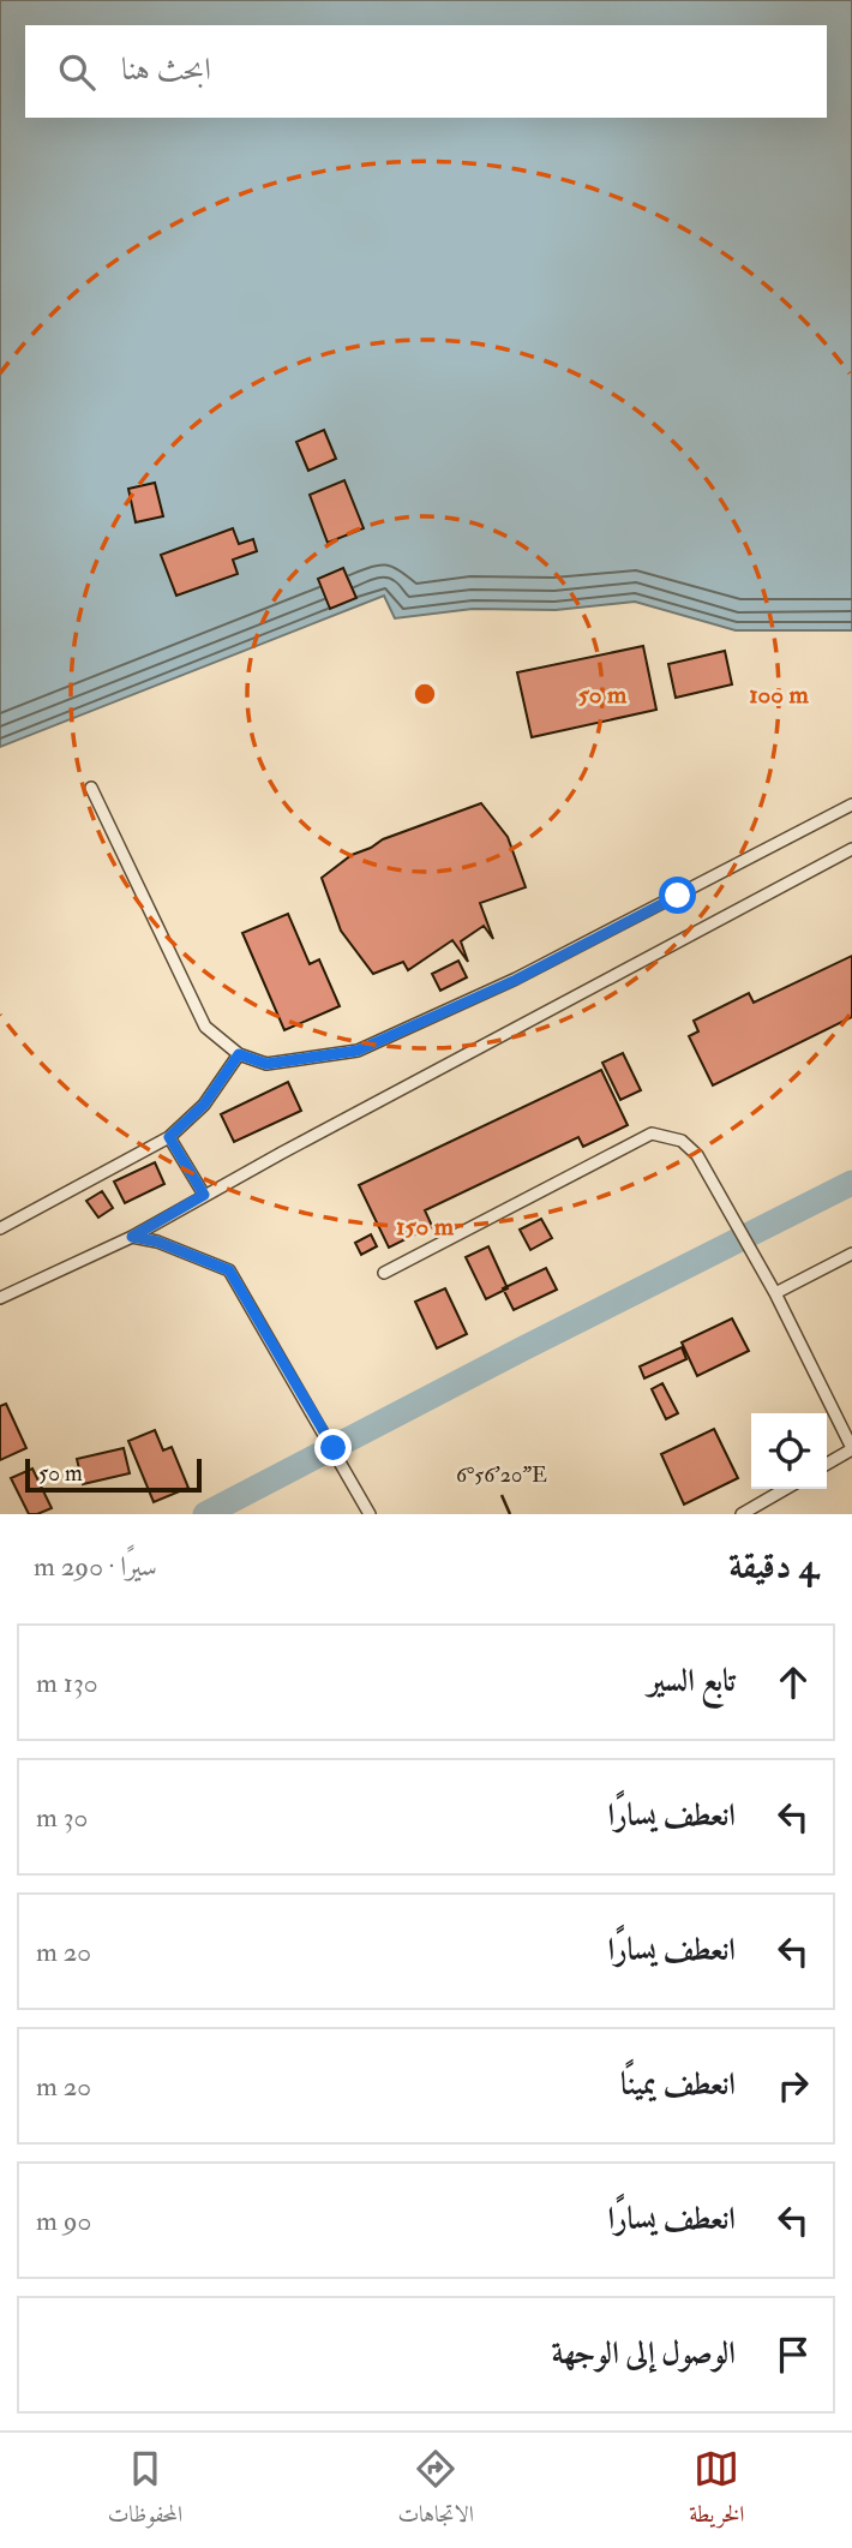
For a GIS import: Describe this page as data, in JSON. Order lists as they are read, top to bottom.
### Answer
{
  "scale_bar": "50 m",
  "page": {
    "search": "ابحث هنا",
    "scale": "50 m",
    "heading": ["4 دقيقة", "سيرًا · 290 m"],
    "list": [
      ["تابع السير", "130 m"],
      ["انعطف يسارًا", "30 m"],
      ["انعطف يسارًا", "20 m"],
      ["انعطف يمينًا", "20 m"],
      ["انعطف يسارًا", "90 m"],
      "الوصول إلى الوجهة"
    ],
    "nav": ["الخريطة", "الاتجاهات", "المحفوظات"]
  },
  "coordinates": ["6°56'20\"E"],
  "rings": ["50 m", "100 m", "150 m"]
}
